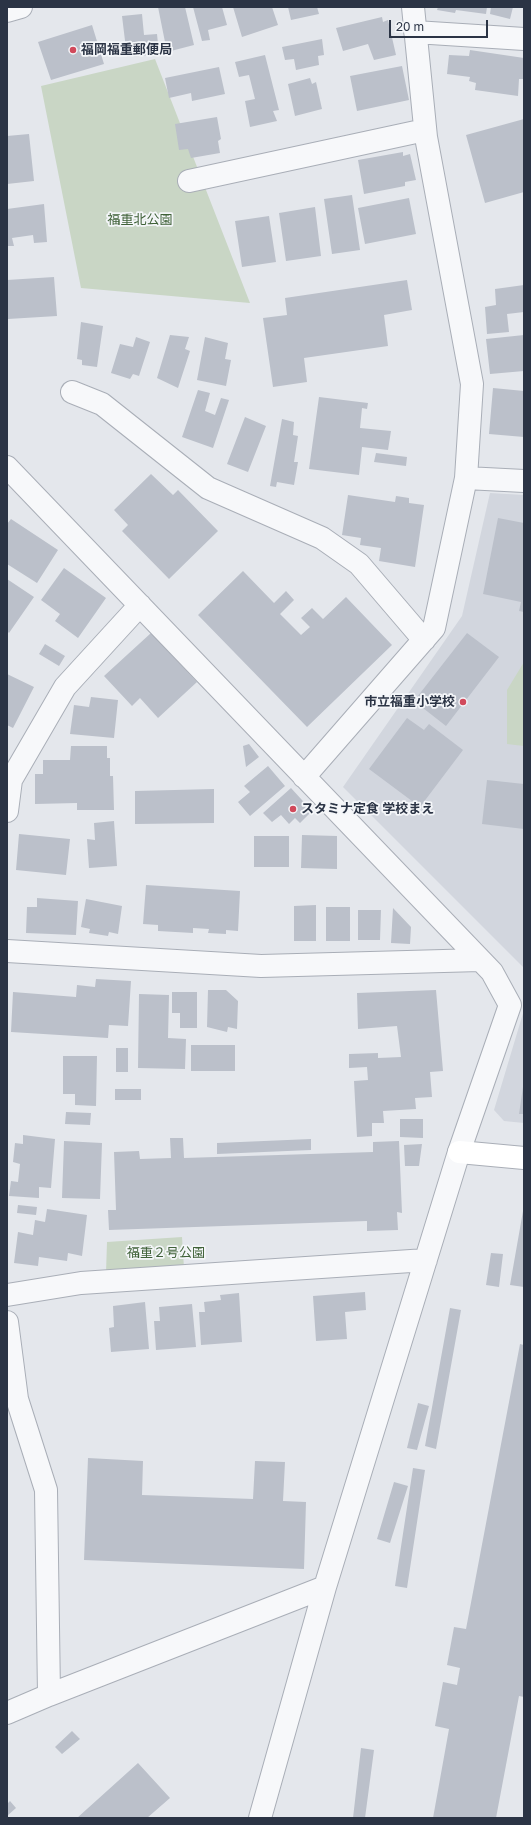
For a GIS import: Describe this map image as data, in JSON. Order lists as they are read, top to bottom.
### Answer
{
  "parks": ["福重北公園", "福重２号公園"],
  "places": ["福岡福重郵便局", "市立福重小学校", "スタミナ定食 学校まえ"],
  "scale_bar": "20 m"
}
